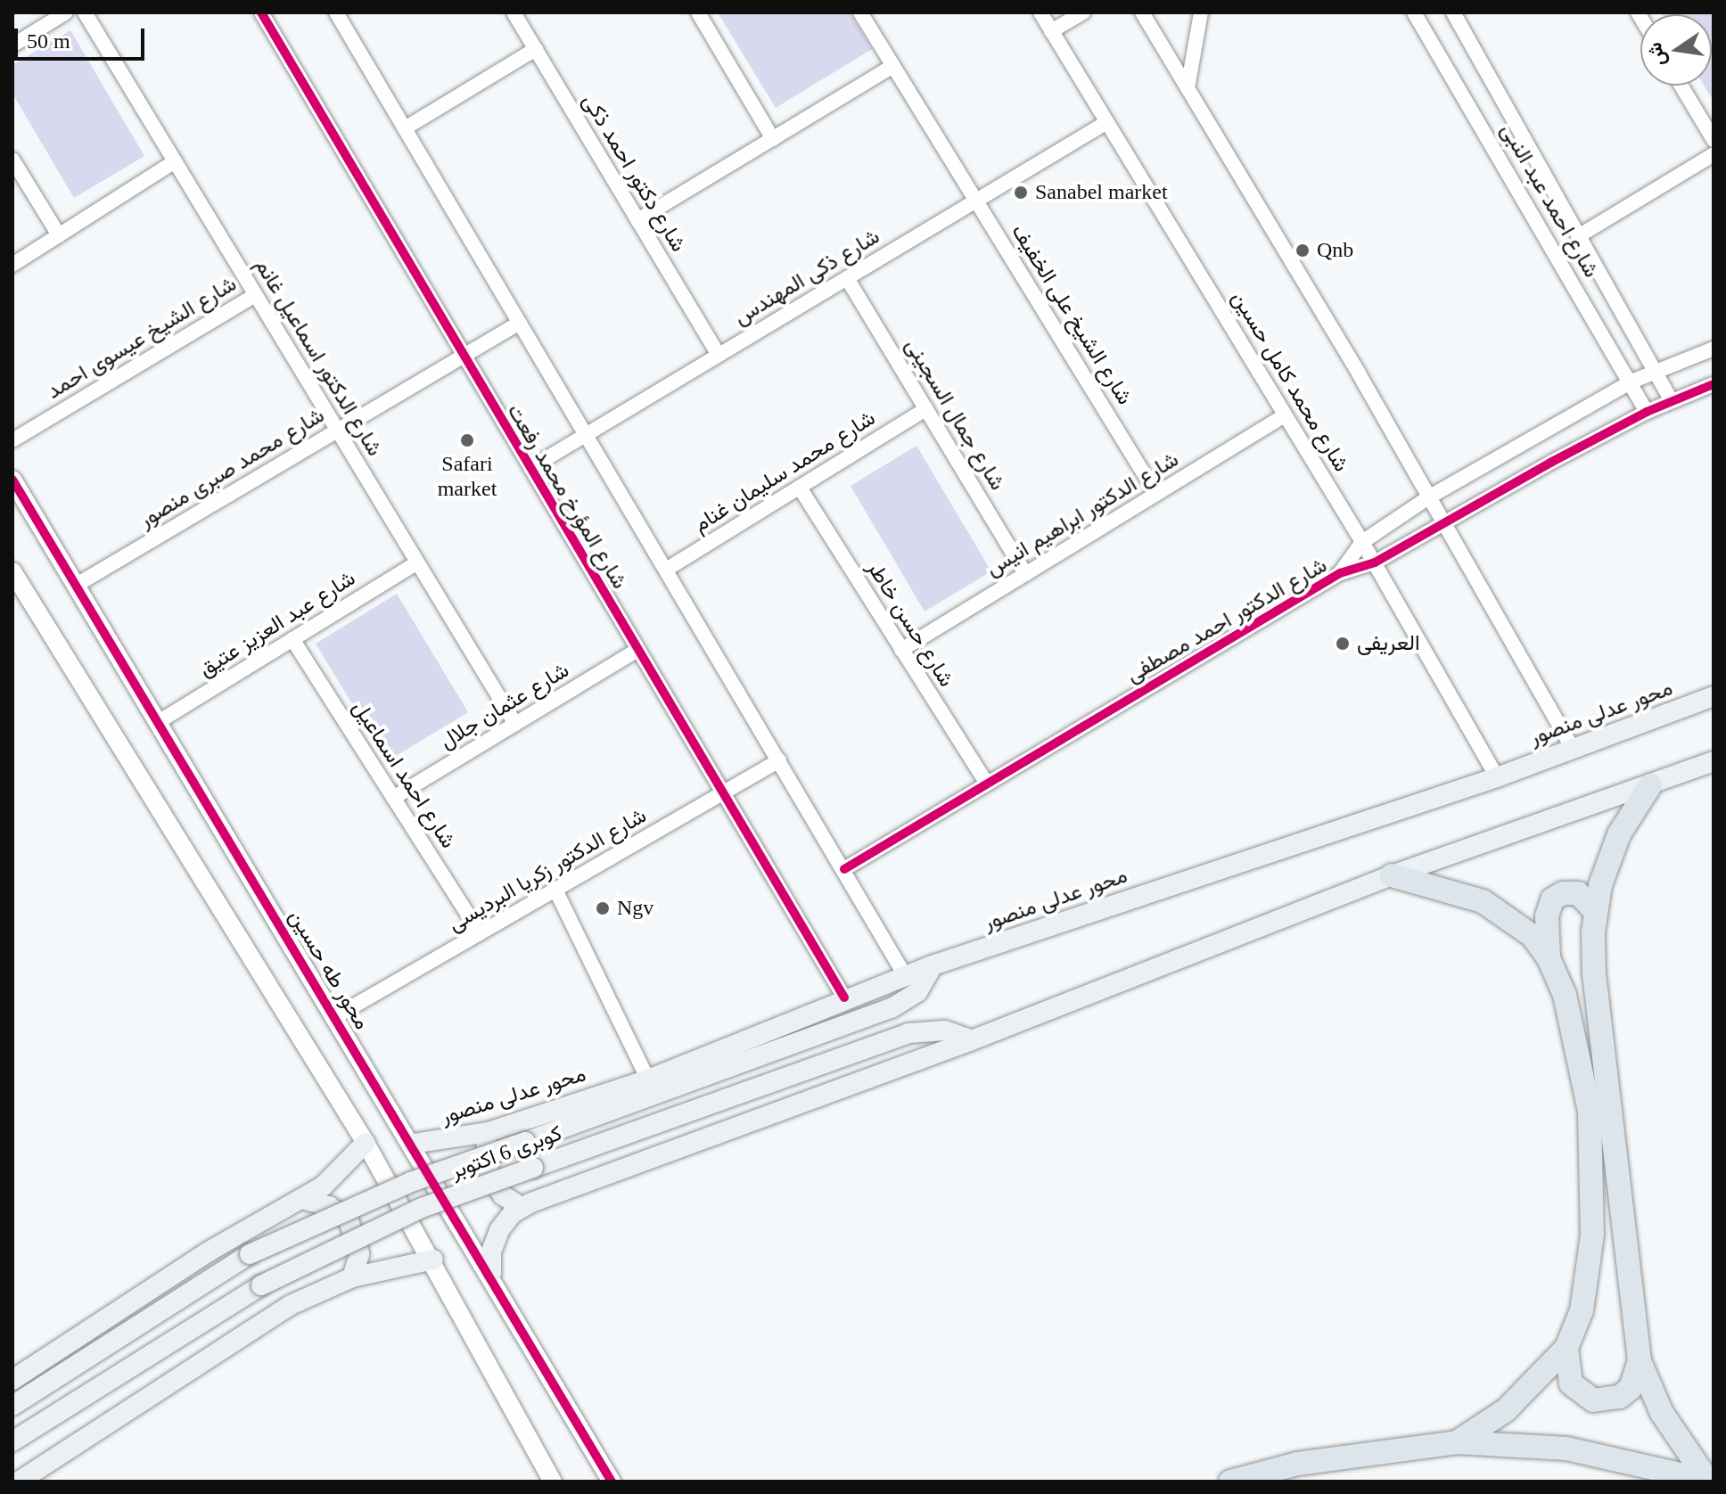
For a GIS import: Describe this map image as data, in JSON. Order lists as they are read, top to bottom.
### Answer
{
  "streets": {
    "main road": ["محور عدلى منصور", "كوبرى 6 اكتوبر"],
    "street": [
      "شارع دكتور احمد ذكى",
      "شارع احمد عبد النبى",
      "شارع ذكى المهندس",
      "شارع الشيخ على الخفيف",
      "شارع الشيخ عيسوى احمد",
      "شارع الدكتور اسماعيل غانم",
      "شارع محمد كامل حسين",
      "شارع جمال السجينى",
      "شارع محمد صبرى منصور",
      "شارع محمد سليمان غنام",
      "شارع المؤرخ محمد رفعت",
      "شارع الدكتور ابراهيم انيس",
      "شارع الدكتور احمد مصطفى",
      "شارع عبد العزيز عتيق",
      "شارع حسن خاطر",
      "شارع عثمان جلال",
      "شارع احمد اسماعيل",
      "شارع الدكتور زكريا البرديسى",
      "محور طه حسين"
    ]
  },
  "crossings": [
    ["شارع دكتور احمد ذكى", "شارع ذكى المهندس"],
    ["شارع احمد عبد النبى", "شارع الدكتور احمد مصطفى"],
    ["شارع ذكى المهندس", "شارع الشيخ على الخفيف"],
    ["شارع ذكى المهندس", "شارع محمد كامل حسين"],
    ["شارع ذكى المهندس", "شارع جمال السجينى"],
    ["شارع ذكى المهندس", "شارع المؤرخ محمد رفعت"],
    ["شارع الشيخ على الخفيف", "شارع الدكتور ابراهيم انيس"],
    ["شارع الشيخ عيسوى احمد", "شارع الدكتور اسماعيل غانم"],
    ["شارع الدكتور اسماعيل غانم", "شارع محمد صبرى منصور"],
    ["شارع الدكتور اسماعيل غانم", "شارع عبد العزيز عتيق"],
    ["شارع الدكتور اسماعيل غانم", "شارع عثمان جلال"],
    ["شارع محمد كامل حسين", "شارع الدكتور ابراهيم انيس"],
    ["شارع محمد كامل حسين", "شارع الدكتور احمد مصطفى"],
    ["شارع محمد كامل حسين", "محور عدلى منصور"],
    ["شارع جمال السجينى", "شارع محمد سليمان غنام"],
    ["شارع جمال السجينى", "شارع الدكتور ابراهيم انيس"],
    ["شارع محمد صبرى منصور", "شارع المؤرخ محمد رفعت"],
    ["شارع محمد صبرى منصور", "محور طه حسين"],
    ["شارع محمد سليمان غنام", "شارع حسن خاطر"],
    ["شارع المؤرخ محمد رفعت", "شارع عثمان جلال"],
    ["شارع المؤرخ محمد رفعت", "محور عدلى منصور"],
    ["شارع المؤرخ محمد رفعت", "شارع الدكتور زكريا البرديسى"],
    ["شارع الدكتور ابراهيم انيس", "شارع حسن خاطر"],
    ["شارع الدكتور احمد مصطفى", "شارع حسن خاطر"],
    ["شارع عبد العزيز عتيق", "شارع احمد اسماعيل"],
    ["شارع عبد العزيز عتيق", "محور طه حسين"],
    ["شارع عثمان جلال", "شارع احمد اسماعيل"],
    ["محور عدلى منصور", "محور طه حسين"],
    ["محور عدلى منصور", "كوبرى 6 اكتوبر"],
    ["شارع احمد اسماعيل", "شارع الدكتور زكريا البرديسى"],
    ["شارع الدكتور زكريا البرديسى", "محور طه حسين"]
  ],
  "places": [
    "Sanabel market",
    "Qnb",
    "Safari market",
    "العريفى",
    "Ngv"
  ],
  "scale_bar": "50 m",
  "north": "left"
}
